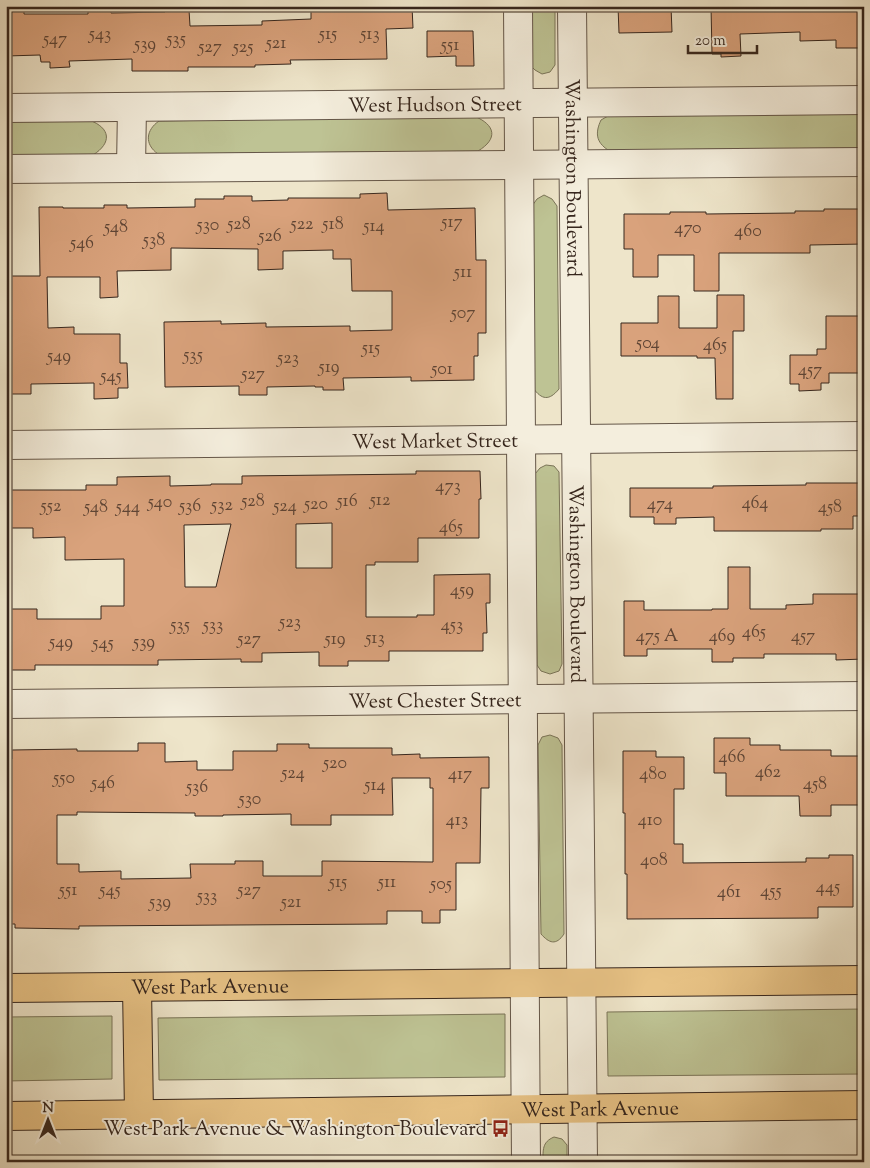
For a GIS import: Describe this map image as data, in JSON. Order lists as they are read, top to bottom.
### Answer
{
  "streets": {
    "highway": ["West Park Avenue"],
    "street": [
      "West Hudson Street",
      "Washington Boulevard",
      "West Market Street",
      "West Chester Street"
    ]
  },
  "crossings": [
    ["West Hudson Street", "Washington Boulevard"],
    ["Washington Boulevard", "West Market Street"],
    ["Washington Boulevard", "West Chester Street"],
    ["Washington Boulevard", "West Park Avenue"]
  ],
  "places": {
    "bus stop": ["West Park Avenue & Washington Boulevard"]
  },
  "house_numbers": [
    "543",
    "515",
    "513",
    "547",
    "535",
    "521",
    "539",
    "551",
    "527",
    "525",
    "517",
    "528",
    "522",
    "518",
    "530",
    "514",
    "548",
    "470",
    "460",
    "526",
    "538",
    "546",
    "511",
    "507",
    "504",
    "465",
    "515",
    "535",
    "549",
    "523",
    "519",
    "501",
    "457",
    "527",
    "545",
    "473",
    "512",
    "528",
    "516",
    "540",
    "464",
    "520",
    "474",
    "532",
    "552",
    "536",
    "524",
    "548",
    "544",
    "458",
    "465",
    "459",
    "523",
    "535",
    "533",
    "453",
    "465",
    "475 A",
    "469",
    "457",
    "513",
    "527",
    "519",
    "549",
    "539",
    "545",
    "466",
    "520",
    "462",
    "524",
    "417",
    "480",
    "550",
    "546",
    "458",
    "514",
    "536",
    "530",
    "413",
    "410",
    "408",
    "515",
    "511",
    "505",
    "445",
    "551",
    "545",
    "527",
    "455",
    "461",
    "533",
    "539",
    "521"
  ],
  "scale_bar": "20 m",
  "north": "top"
}
